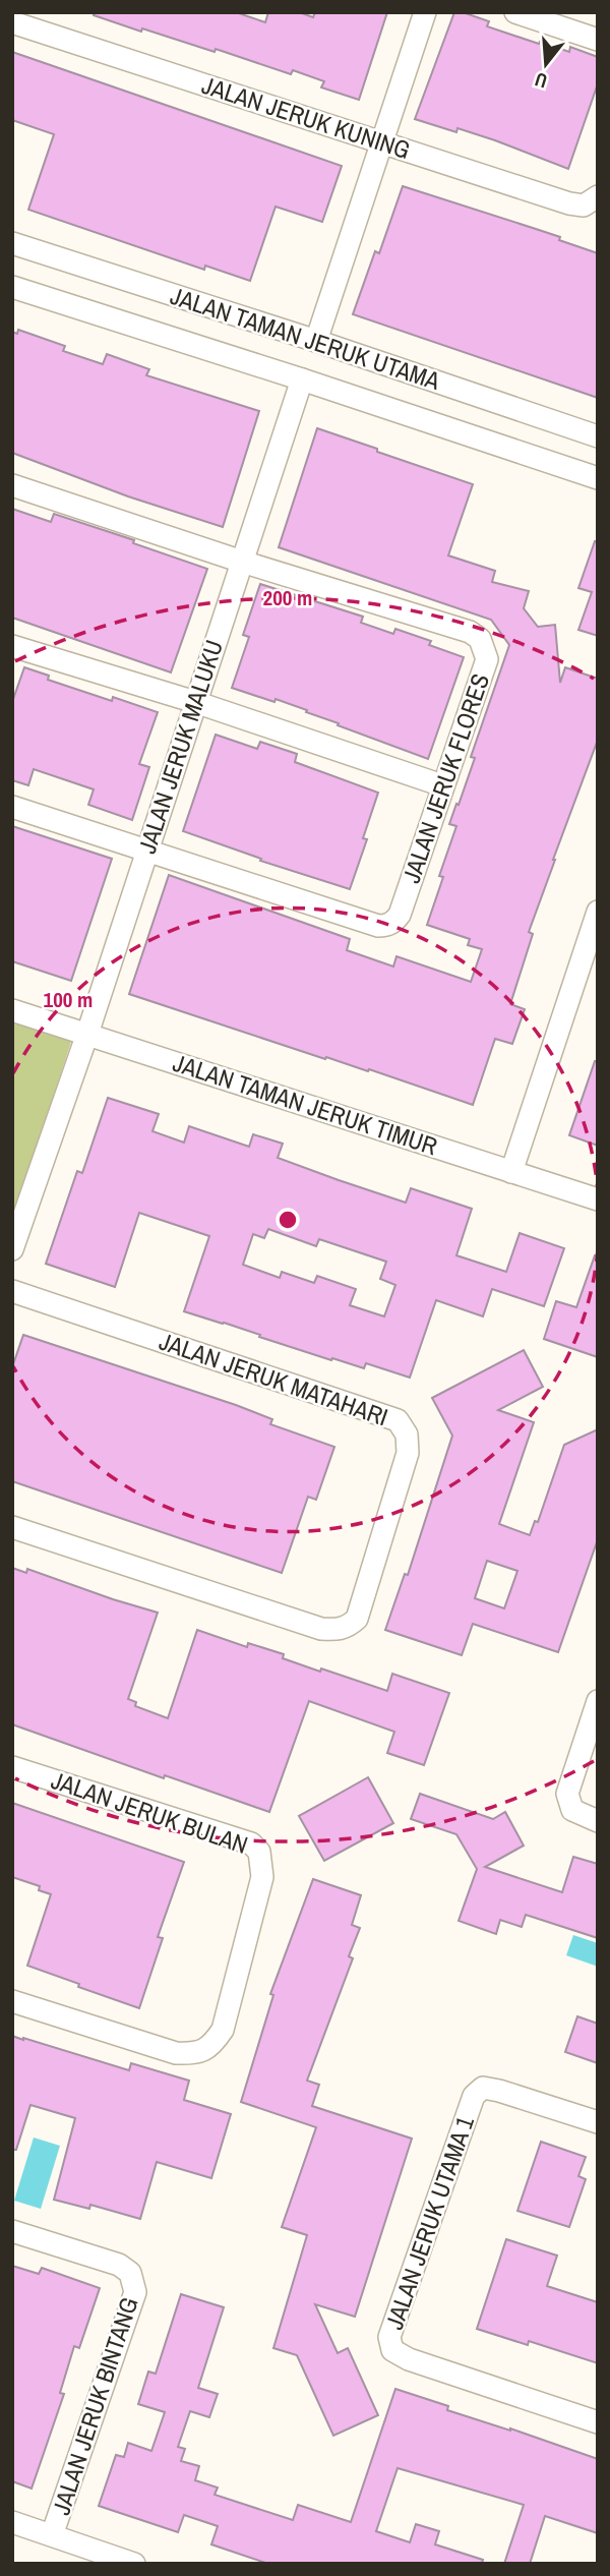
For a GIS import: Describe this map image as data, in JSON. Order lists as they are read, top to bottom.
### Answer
{
  "streets": {
    "street": [
      "JALAN JERUK KUNING",
      "JALAN TAMAN JERUK UTAMA",
      "JALAN JERUK MALUKU",
      "JALAN JERUK FLORES",
      "JALAN TAMAN JERUK TIMUR",
      "JALAN JERUK MATAHARI",
      "JALAN JERUK BULAN",
      "JALAN JERUK UTAMA 1",
      "JALAN JERUK BINTANG"
    ]
  },
  "crossings": [
    ["JALAN TAMAN JERUK UTAMA", "JALAN JERUK MALUKU"],
    ["JALAN JERUK MALUKU", "JALAN JERUK FLORES"],
    ["JALAN JERUK MALUKU", "JALAN TAMAN JERUK TIMUR"]
  ],
  "north": "bottom",
  "rings": ["200 m", "100 m"]
}
